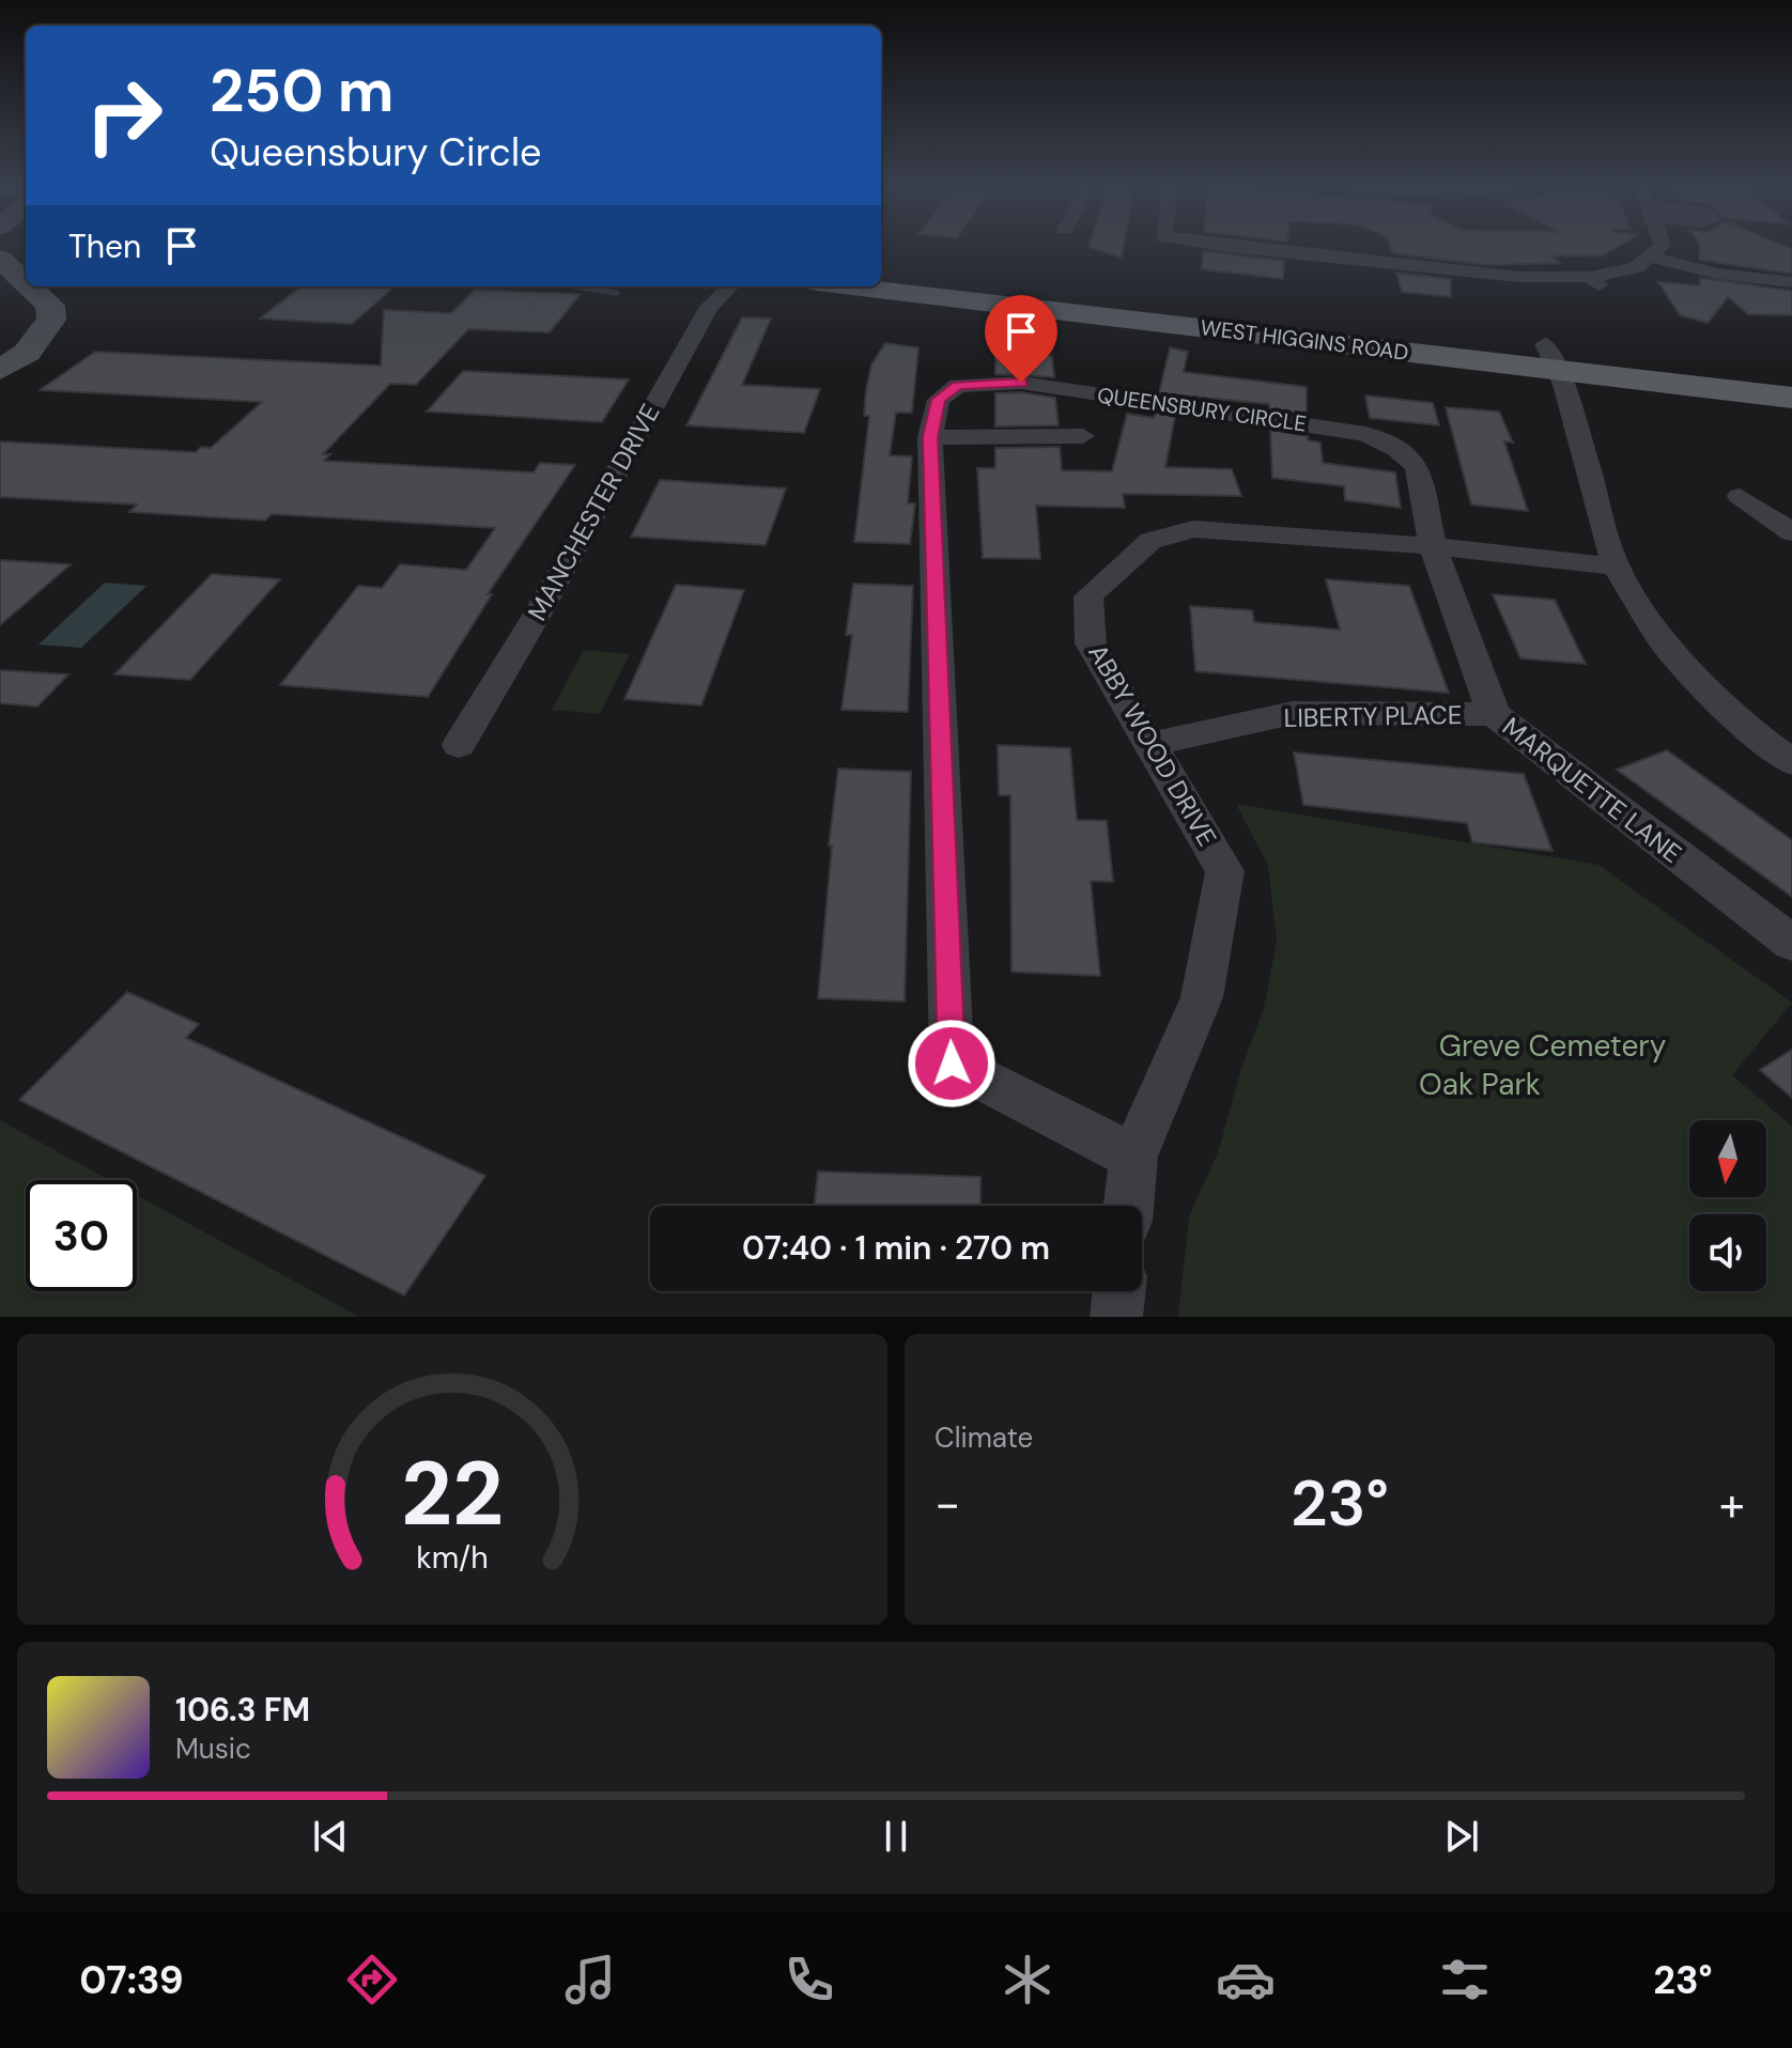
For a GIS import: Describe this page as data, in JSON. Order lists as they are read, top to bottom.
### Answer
{
  "streets": {
    "main road": ["WEST HIGGINS ROAD"],
    "street": [
      "QUEENSBURY CIRCLE",
      "MANCHESTER DRIVE",
      "LIBERTY PLACE",
      "ABBY WOOD DRIVE",
      "MARQUETTE LANE"
    ]
  },
  "crossings": [
    ["QUEENSBURY CIRCLE", "ABBY WOOD DRIVE"],
    ["QUEENSBURY CIRCLE", "MARQUETTE LANE"],
    ["LIBERTY PLACE", "ABBY WOOD DRIVE"],
    ["LIBERTY PLACE", "MARQUETTE LANE"],
    ["ABBY WOOD DRIVE", "MARQUETTE LANE"]
  ],
  "parks": ["Greve Cemetery", "Oak Park"],
  "north": "bottom",
  "page": {
    "turn": ["250 m", "Queensbury Circle"],
    "then": "Then",
    "limit": "30",
    "trip": "07:40 · 1 min · 270 m",
    "tile": "Climate",
    "heat": ["−", "23°", "+"],
    "song": ["106.3 FM", "Music"],
    "tabs": ["07:39", "23°"],
    "gauge": ["22", "km/h"]
  }
}
